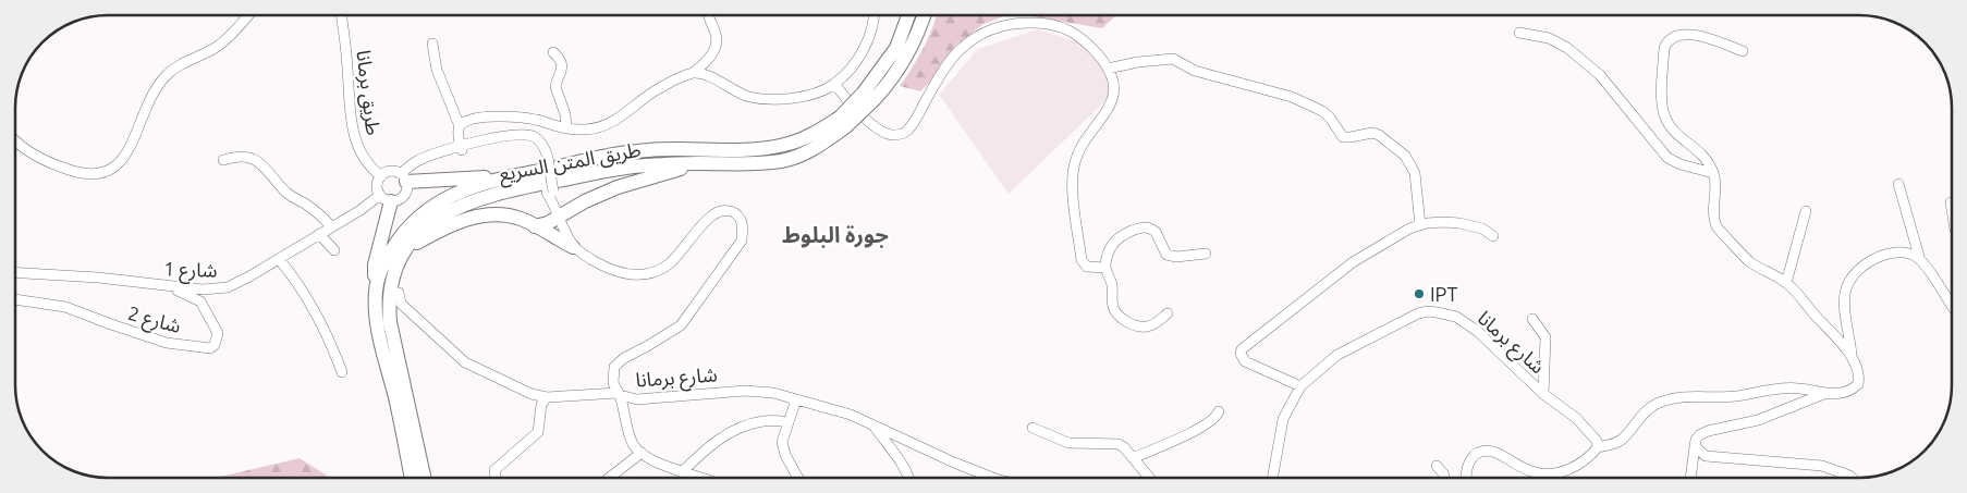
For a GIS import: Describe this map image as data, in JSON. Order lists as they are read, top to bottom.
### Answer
{
  "streets": {
    "highway": ["طريق المتن السريع"],
    "street": [
      "طريق برمانا",
      "شارع 1",
      "شارع 2",
      "شارع برمانا"
    ]
  },
  "crossings": [
    ["طريق برمانا", "شارع 1"],
    ["شارع 1", "شارع 2"]
  ],
  "districts": ["جورة البلوط"],
  "places": ["IPT"]
}
